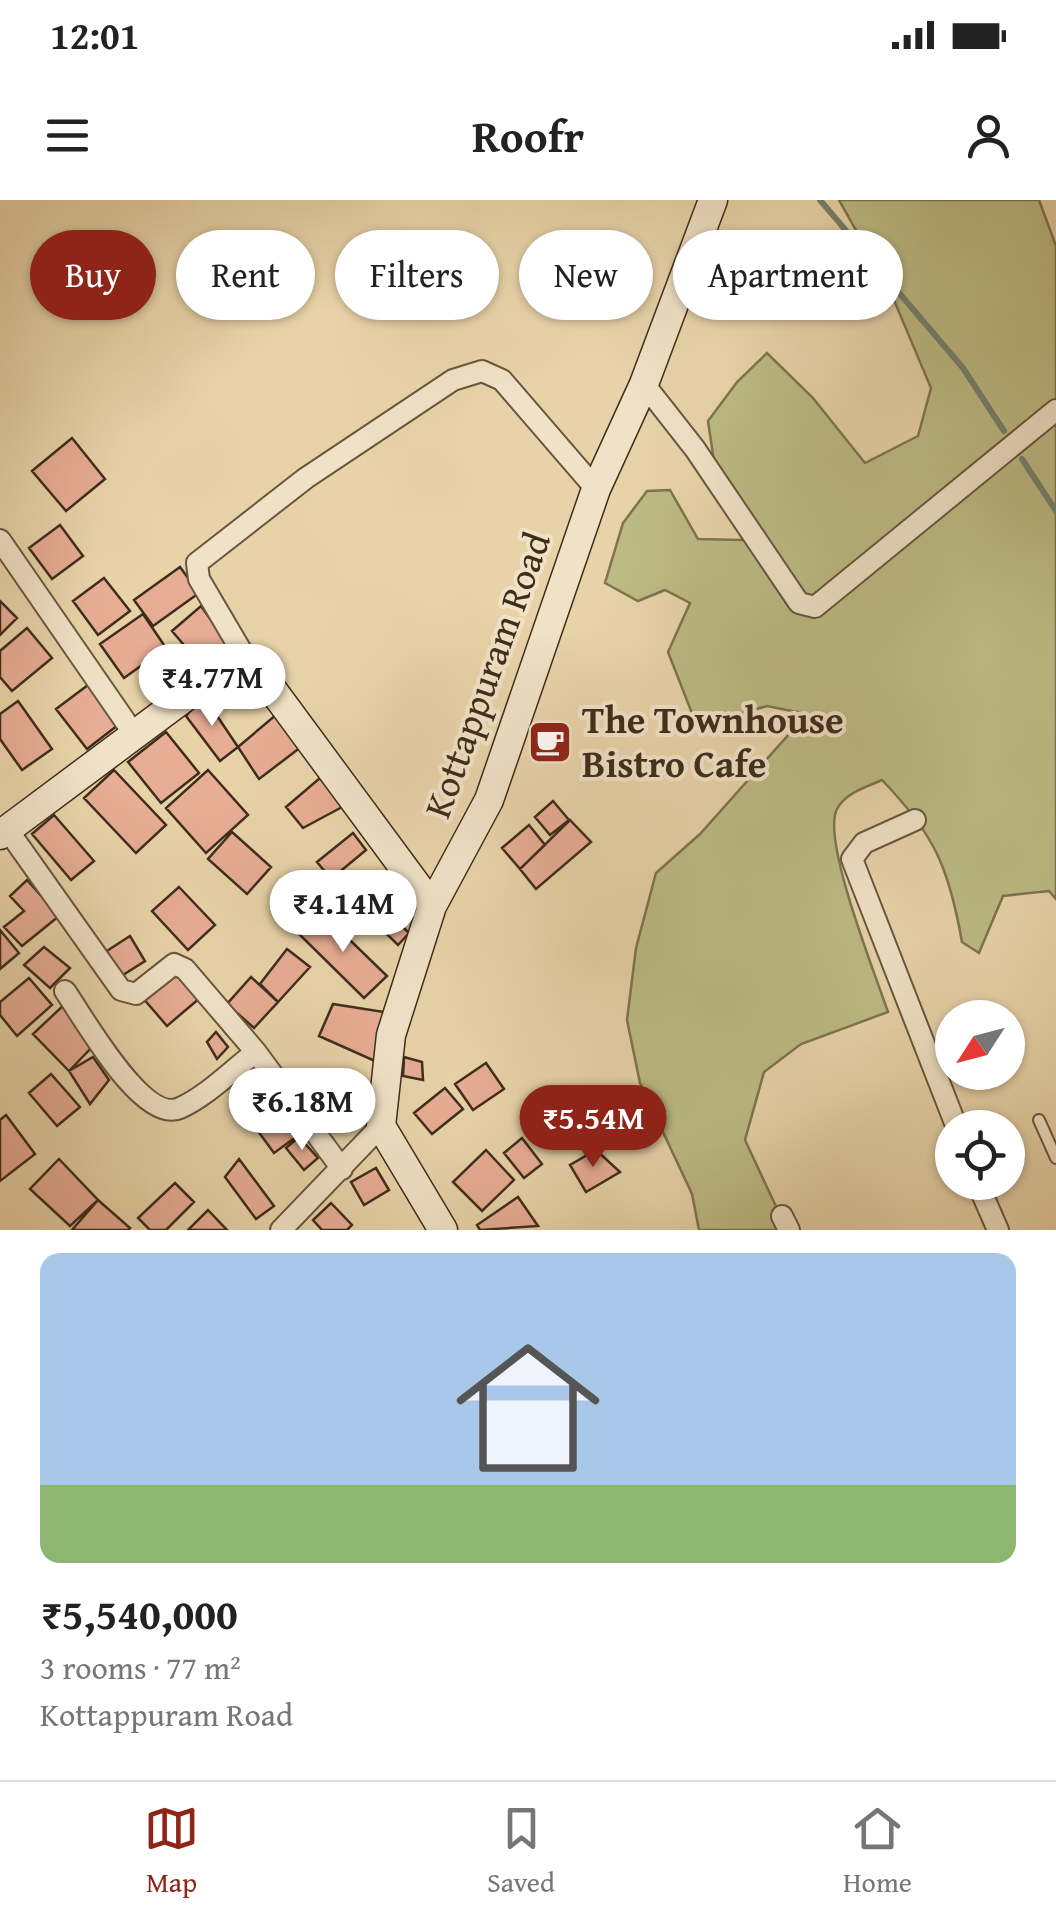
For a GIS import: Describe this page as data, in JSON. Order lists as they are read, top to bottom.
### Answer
{
  "streets": {
    "street": ["Kottappuram Road"]
  },
  "places": {
    "cafe": ["The Townhouse Bistro Cafe"]
  },
  "north": "bottom left",
  "page": {
    "status": "12:01",
    "header": "Roofr",
    "chip": [
      "Buy",
      "Rent",
      "Filters",
      "New",
      "Apartment"
    ],
    "price": [
      "₹4.77M",
      "₹4.14M",
      "₹6.18M",
      "₹5.54M"
    ],
    "list": [
      {
        "name": "₹5,540,000",
        "note": "3 rooms · 77 m² · Kottappuram Road"
      }
    ],
    "tabs": ["Map", "Saved", "Home"]
  }
}
